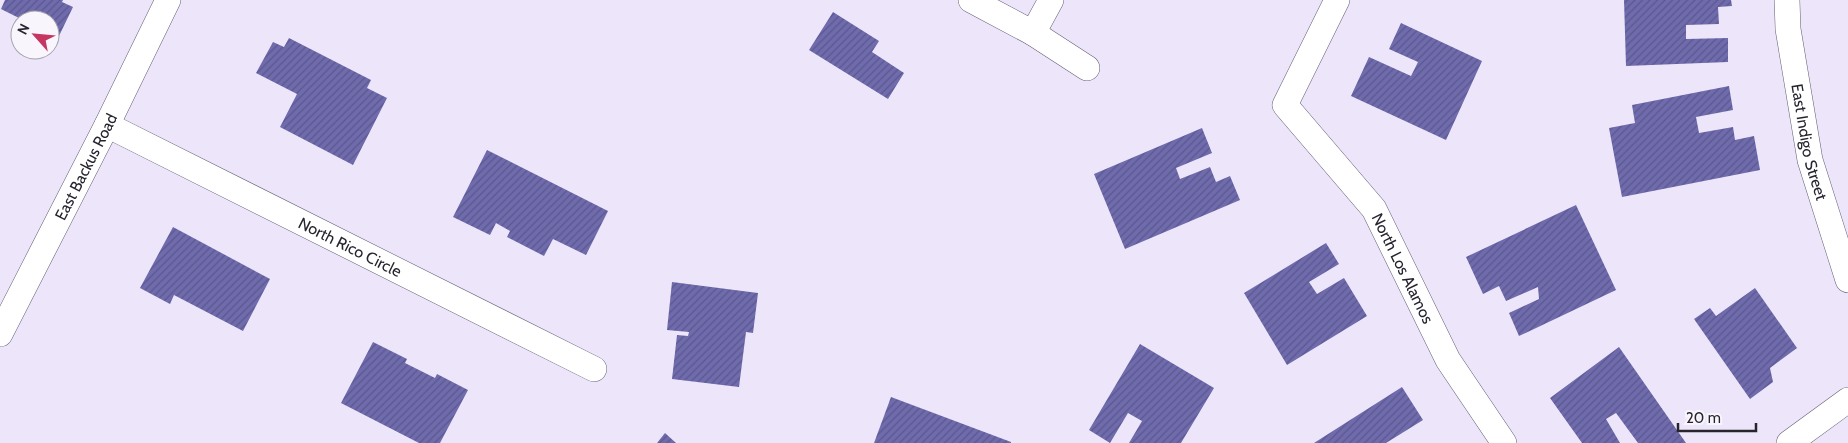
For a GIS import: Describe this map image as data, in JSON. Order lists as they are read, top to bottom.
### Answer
{
  "streets": {
    "street": [
      "East Indigo Street",
      "East Backus Road",
      "North Rico Circle",
      "North Los Alamos"
    ]
  },
  "crossings": [
    ["East Backus Road", "North Rico Circle"]
  ],
  "scale_bar": "20 m",
  "north": "top left"
}
